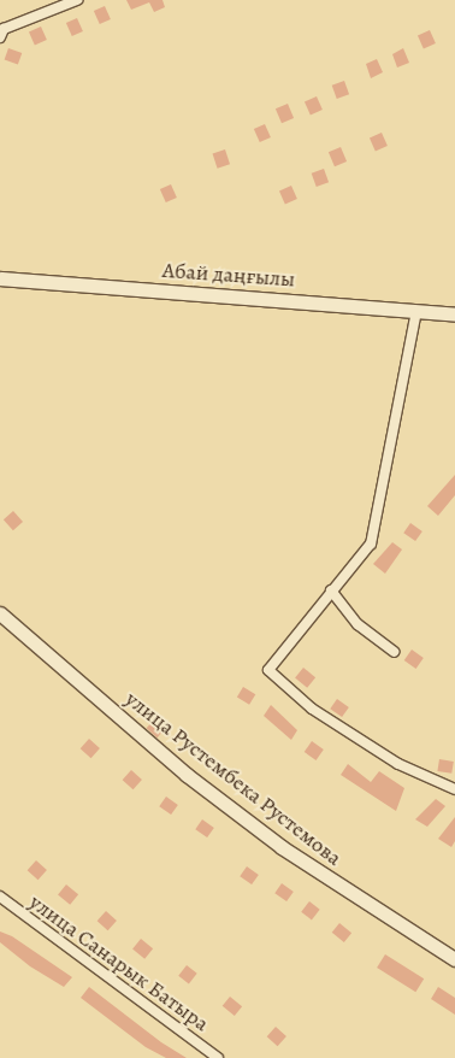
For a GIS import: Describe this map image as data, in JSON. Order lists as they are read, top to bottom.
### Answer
{
  "streets": {
    "street": ["Абай даңғылы", "улица Рустембека Рустемова", "улица Санарык Батыра"]
  }
}
